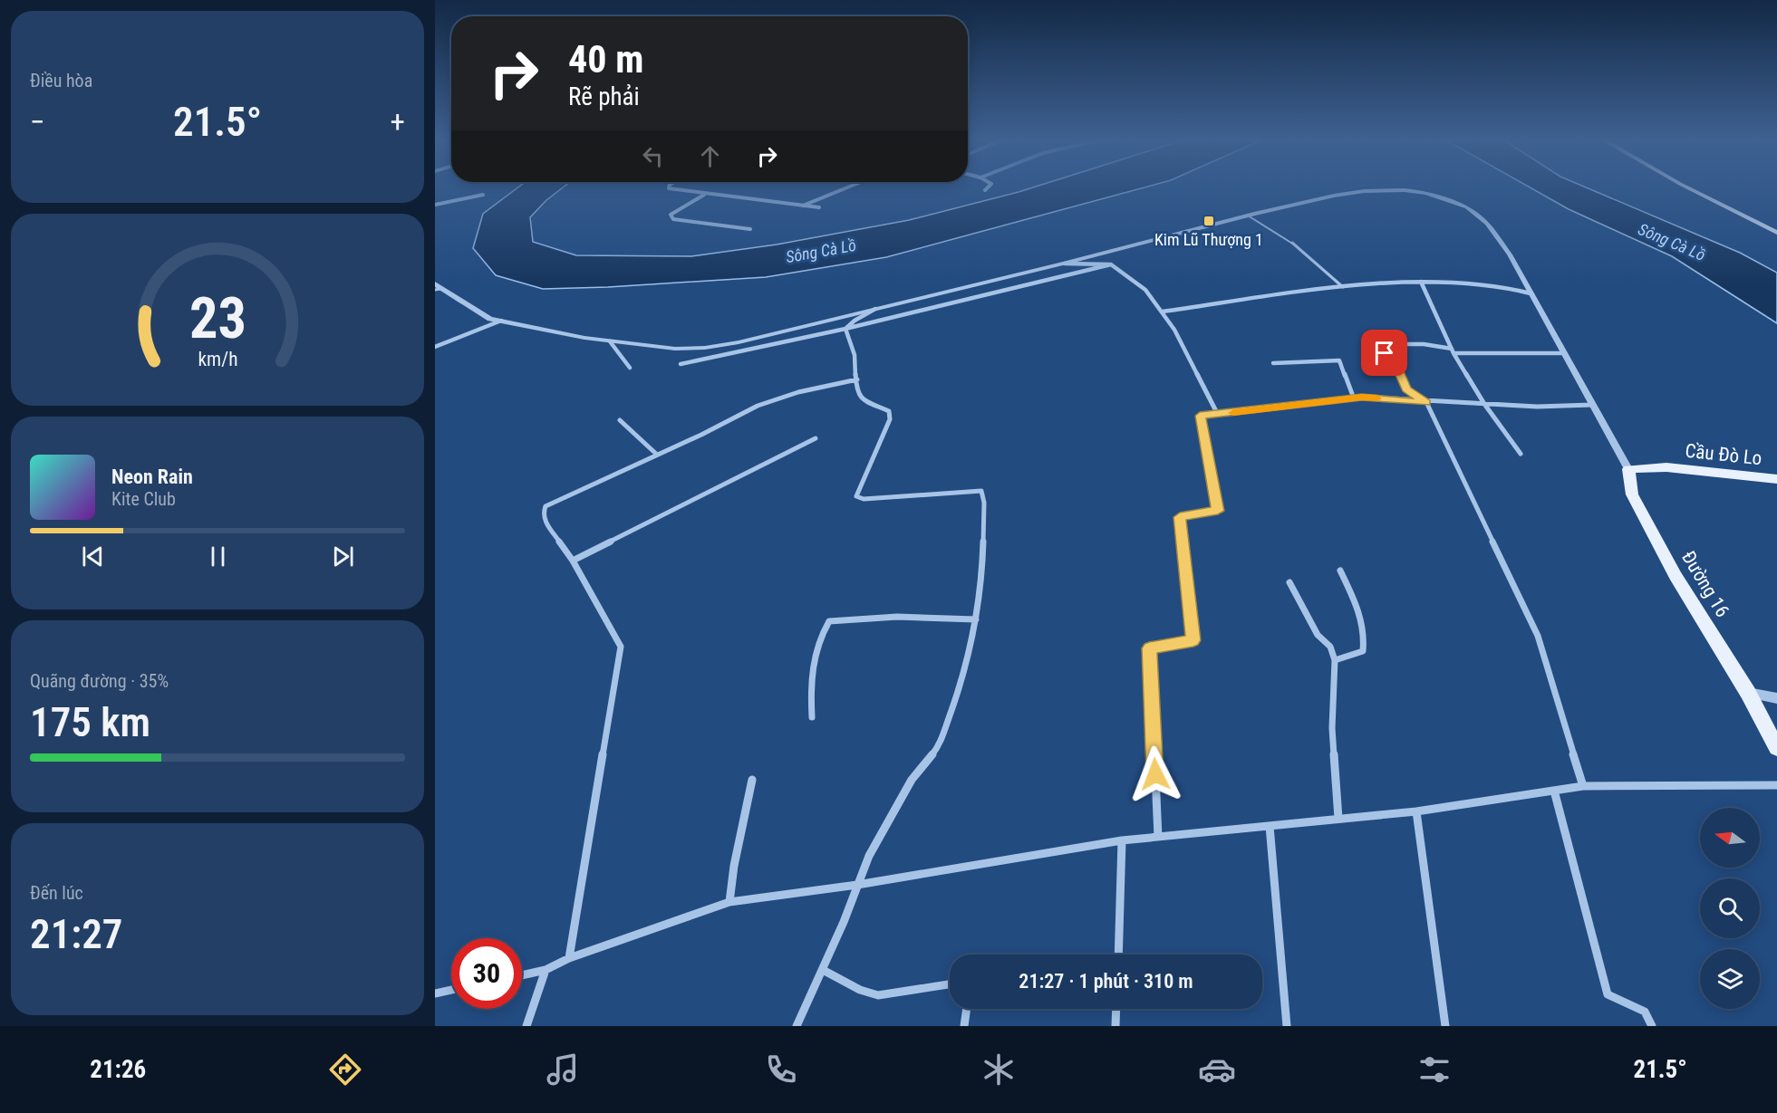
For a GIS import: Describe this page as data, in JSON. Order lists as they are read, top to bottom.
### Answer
{
  "streets": {
    "main road": ["Cầu Đò Lo", "Đường 16"]
  },
  "crossings": [
    ["Cầu Đò Lo", "Đường 16"]
  ],
  "water": ["Sông Cà Lồ"],
  "places": {
    "transit": ["Kim Lũ Thượng 1"]
  },
  "north": "left",
  "page": {
    "tile": [
      "Điều hòa",
      ["Quãng đường · 35%", "175 km"],
      ["Đến lúc", "21:27"]
    ],
    "turn": ["40 m", "Rẽ phải"],
    "heat": ["−", "21.5°", "+"],
    "song": ["Neon Rain", "Kite Club"],
    "limit": "30",
    "trip": "21:27 · 1 phút · 310 m",
    "tabs": ["21:26", "21.5°"],
    "gauge": ["23", "km/h"]
  }
}
